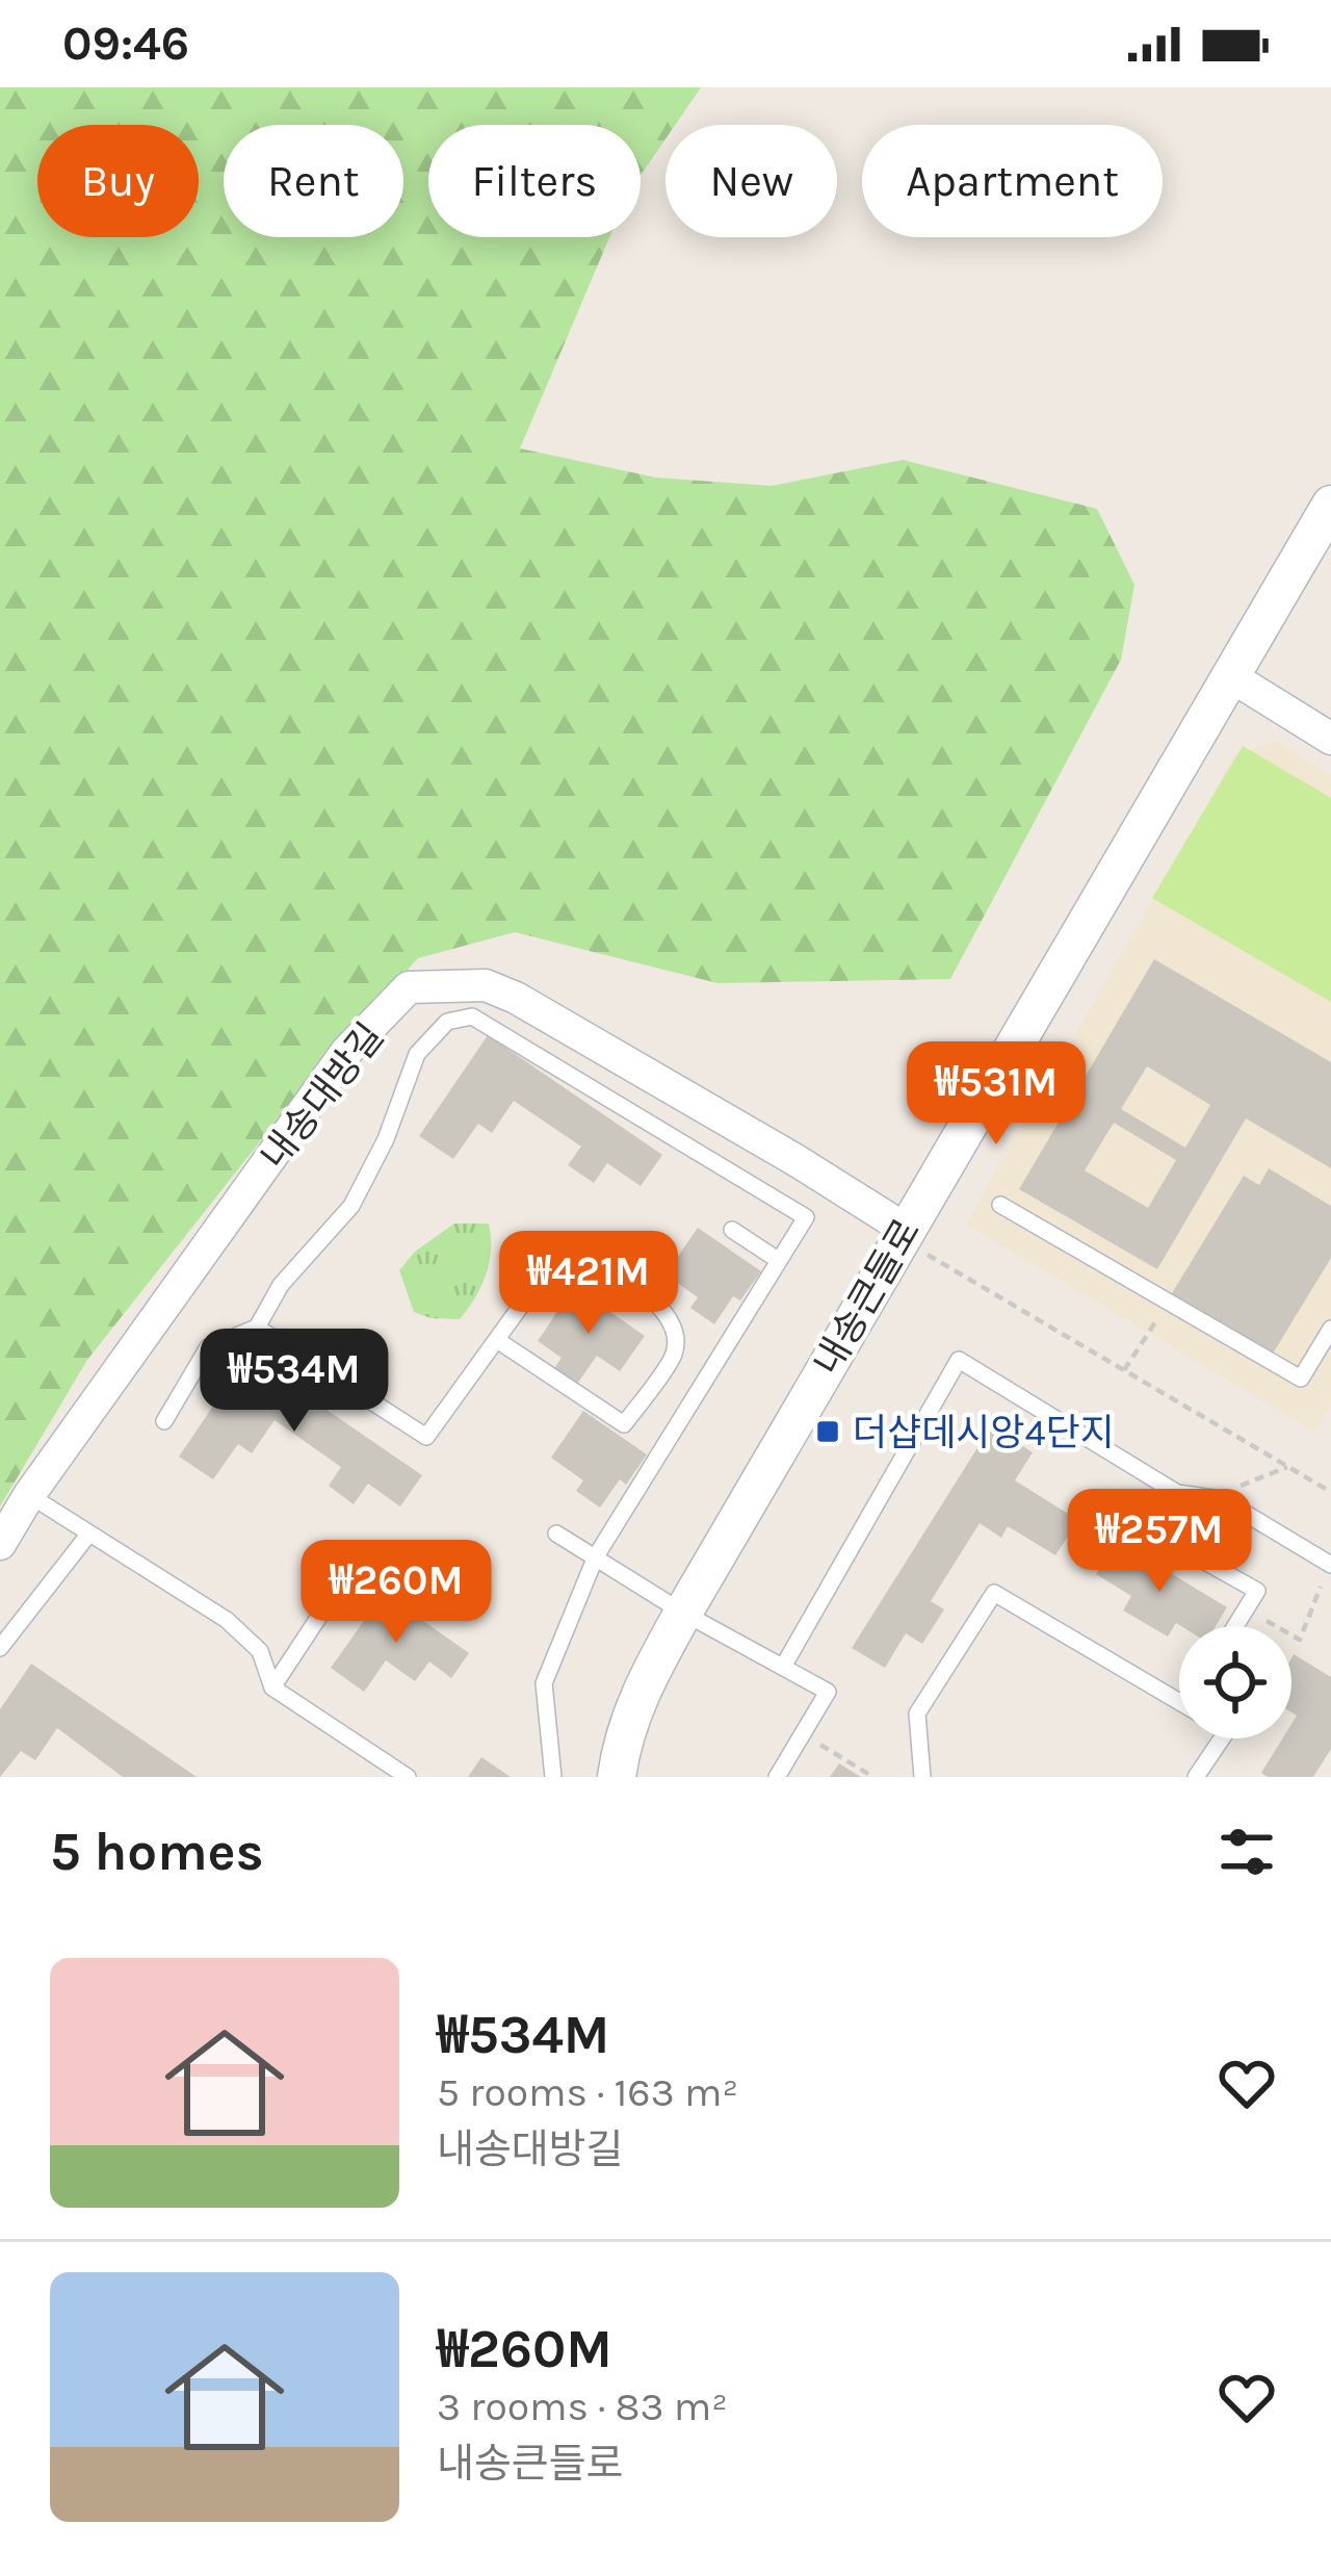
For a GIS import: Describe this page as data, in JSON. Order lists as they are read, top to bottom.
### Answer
{
  "streets": {
    "street": ["내송대방길", "내송큰들로"]
  },
  "crossings": [
    ["내송대방길", "내송큰들로"]
  ],
  "places": {
    "transit": ["더샵데시앙4단지"]
  },
  "page": {
    "status": "09:46",
    "chip": [
      "Buy",
      "Rent",
      "Filters",
      "New",
      "Apartment"
    ],
    "price": [
      "₩531M",
      "₩421M",
      "₩534M",
      "₩257M",
      "₩260M"
    ],
    "heading": "5 homes",
    "list": [
      {
        "name": "₩534M",
        "note": "5 rooms · 163 m² · 내송대방길"
      },
      {
        "name": "₩260M",
        "note": "3 rooms · 83 m² · 내송큰들로"
      }
    ]
  }
}
